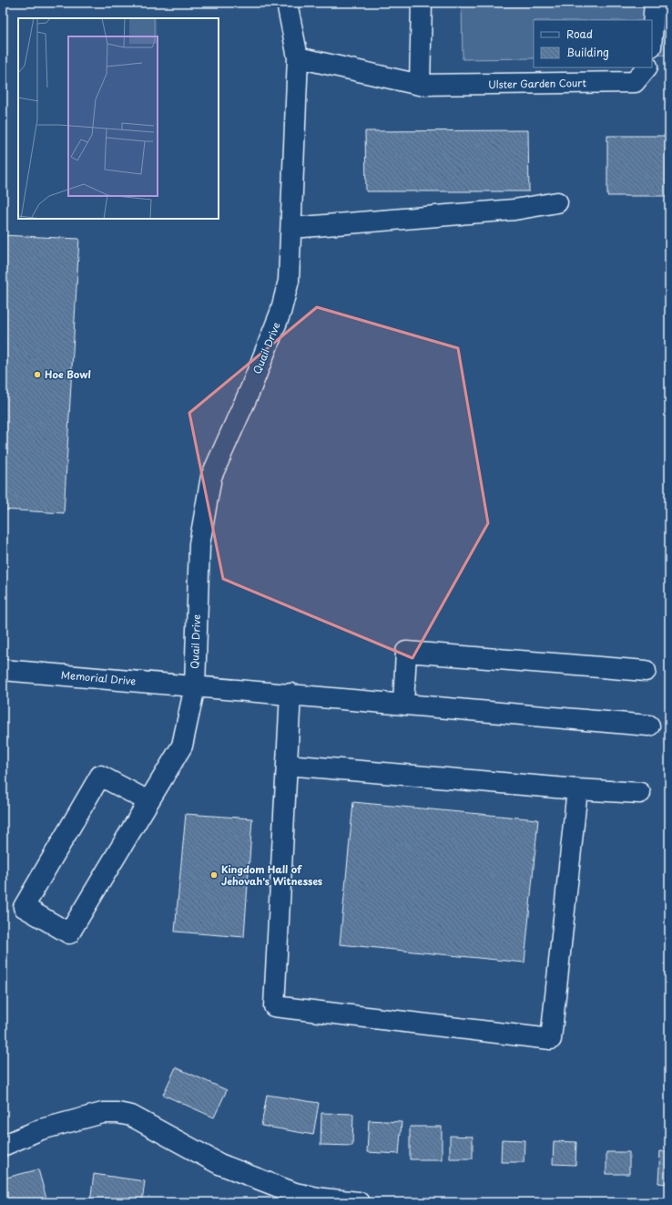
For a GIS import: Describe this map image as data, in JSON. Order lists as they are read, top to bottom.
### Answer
{
  "streets": {
    "street": ["Ulster Garden Court", "Quail Drive", "Memorial Drive"]
  },
  "crossings": [
    ["Ulster Garden Court", "Quail Drive"],
    ["Quail Drive", "Memorial Drive"]
  ],
  "places": ["Hoe Bowl", "Kingdom Hall of Jehovah's Witnesses"],
  "legend": ["Road", "Building"]
}
